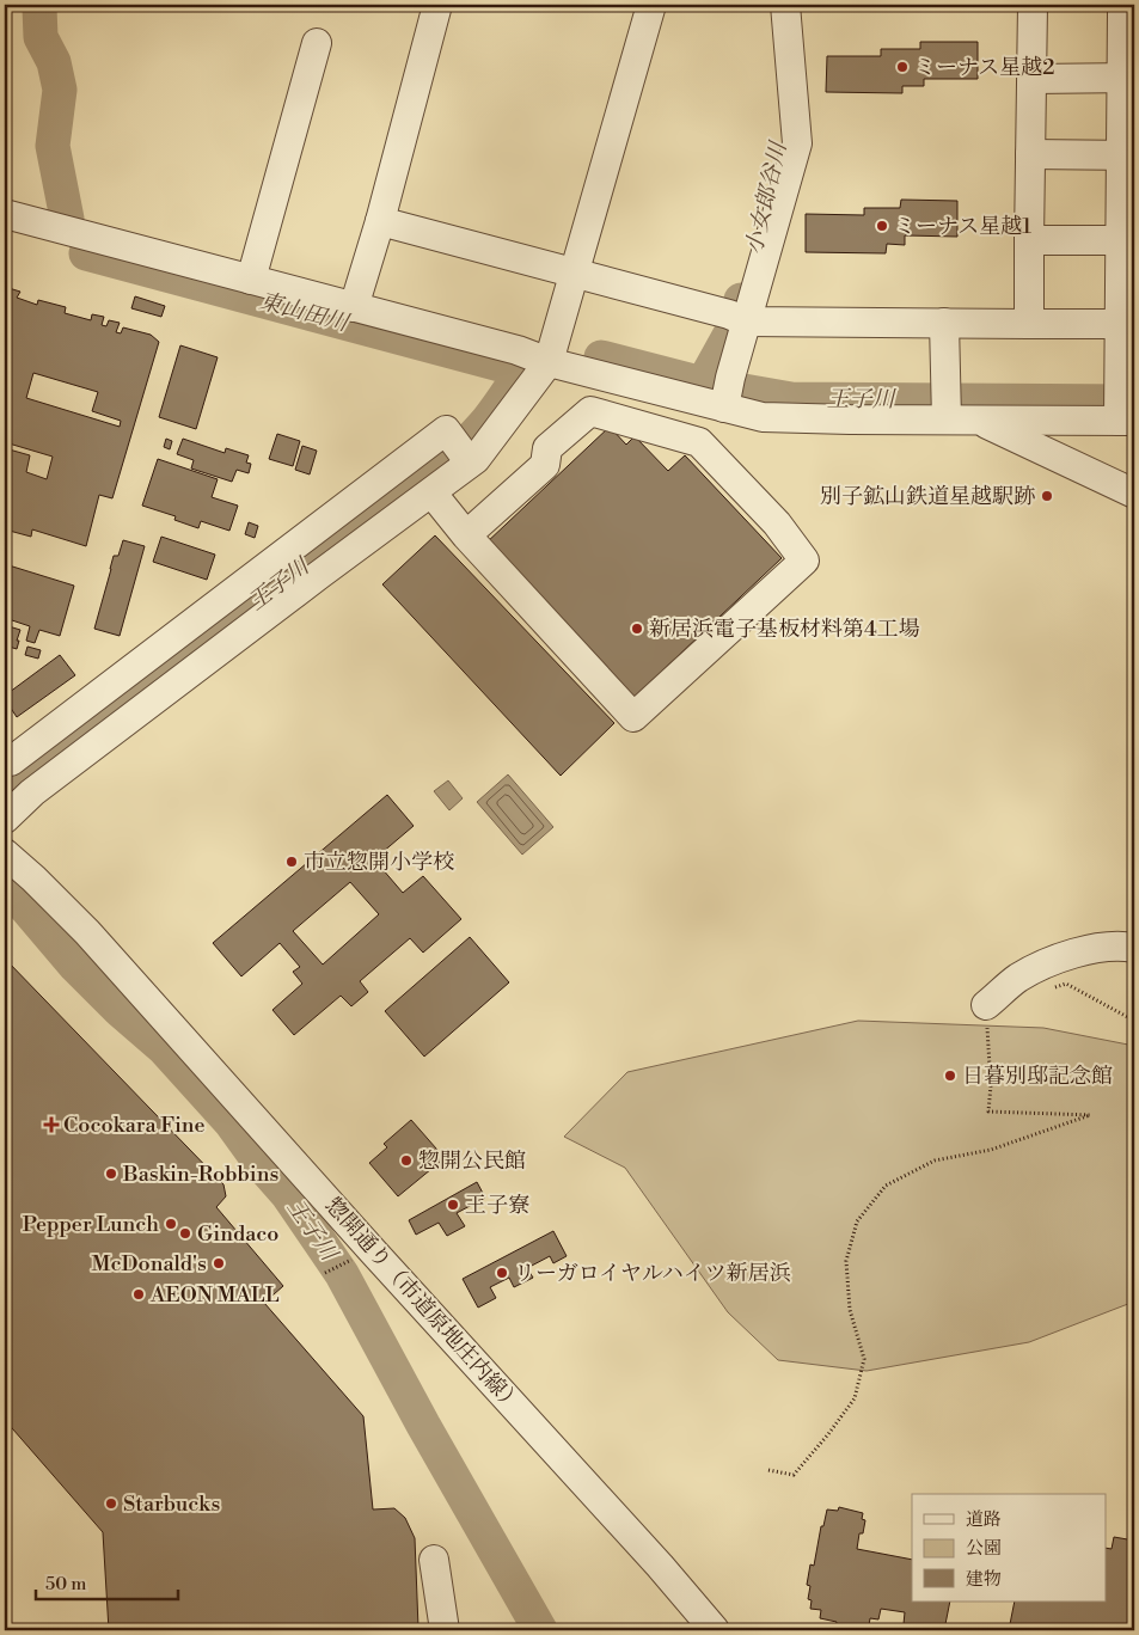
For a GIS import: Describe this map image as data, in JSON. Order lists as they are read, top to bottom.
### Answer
{
  "streets": {
    "street": ["惣開通り（市道原地庄内線）"]
  },
  "water": ["小女郎谷川", "東山田川", "王子川"],
  "places": {
    "other": [
      "ミーナス星越2",
      "ミーナス星越1",
      "別子鉱山鉄道星越駅跡",
      "新居浜電子基板材料第4工場",
      "市立惣開小学校",
      "日暮別邸記念館",
      "惣開公民館",
      "Baskin-Robbins",
      "王子寮",
      "Pepper Lunch",
      "Gindaco",
      "McDonald's",
      "リーガロイヤルハイツ新居浜",
      "AEON MALL",
      "Starbucks"
    ],
    "health": ["Cocokara Fine"]
  },
  "legend": ["道路", "公園", "建物"],
  "scale_bar": "50 m"
}
